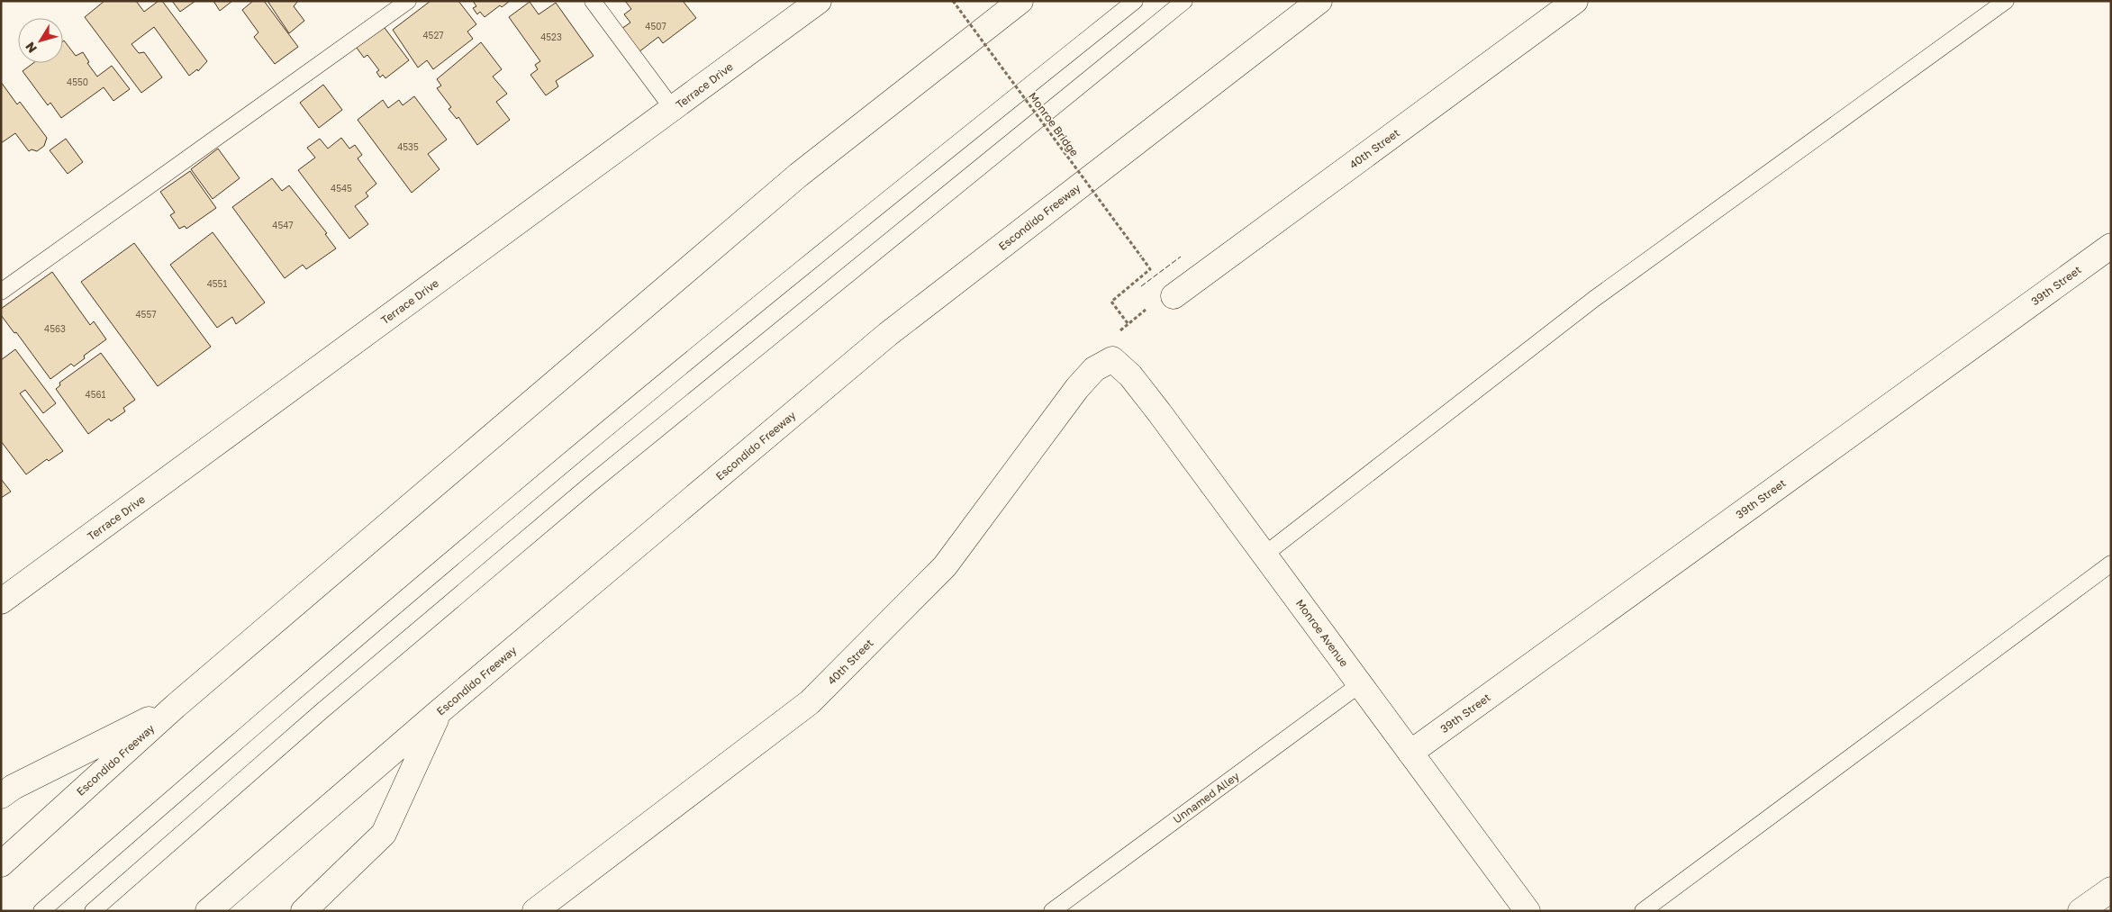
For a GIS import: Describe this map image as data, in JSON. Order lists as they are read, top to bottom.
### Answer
{
  "streets": {
    "main road": [
      "Terrace Drive",
      "40th Street",
      "Escondido Freeway",
      "39th Street",
      "Monroe Avenue"
    ],
    "lane": ["Unnamed Alley"],
    "path": ["Monroe Bridge"]
  },
  "crossings": [
    ["40th Street", "Monroe Avenue"],
    ["39th Street", "Monroe Avenue"],
    ["Monroe Avenue", "Unnamed Alley"]
  ],
  "house_numbers": [
    "4507",
    "4527",
    "4523",
    "4550",
    "4535",
    "4545",
    "4547",
    "4551",
    "4557",
    "4563",
    "4561"
  ],
  "north": "bottom left"
}
